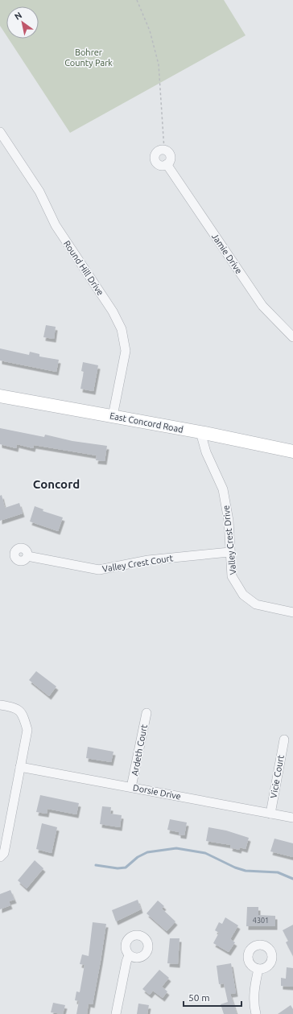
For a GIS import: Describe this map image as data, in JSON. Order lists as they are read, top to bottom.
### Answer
{
  "streets": {
    "street": [
      "Jamie Drive",
      "Round Hill Drive",
      "East Concord Road",
      "Valley Crest Drive",
      "Valley Crest Court",
      "Ardeth Court",
      "Vicie Court",
      "Dorsie Drive"
    ]
  },
  "crossings": [
    ["Round Hill Drive", "East Concord Road"],
    ["East Concord Road", "Valley Crest Drive"],
    ["Valley Crest Drive", "Valley Crest Court"],
    ["Ardeth Court", "Dorsie Drive"],
    ["Vicie Court", "Dorsie Drive"]
  ],
  "districts": ["Concord"],
  "parks": ["Bohrer County Park"],
  "house_numbers": ["4301"],
  "scale_bar": "50 m",
  "north": "top left"
}
